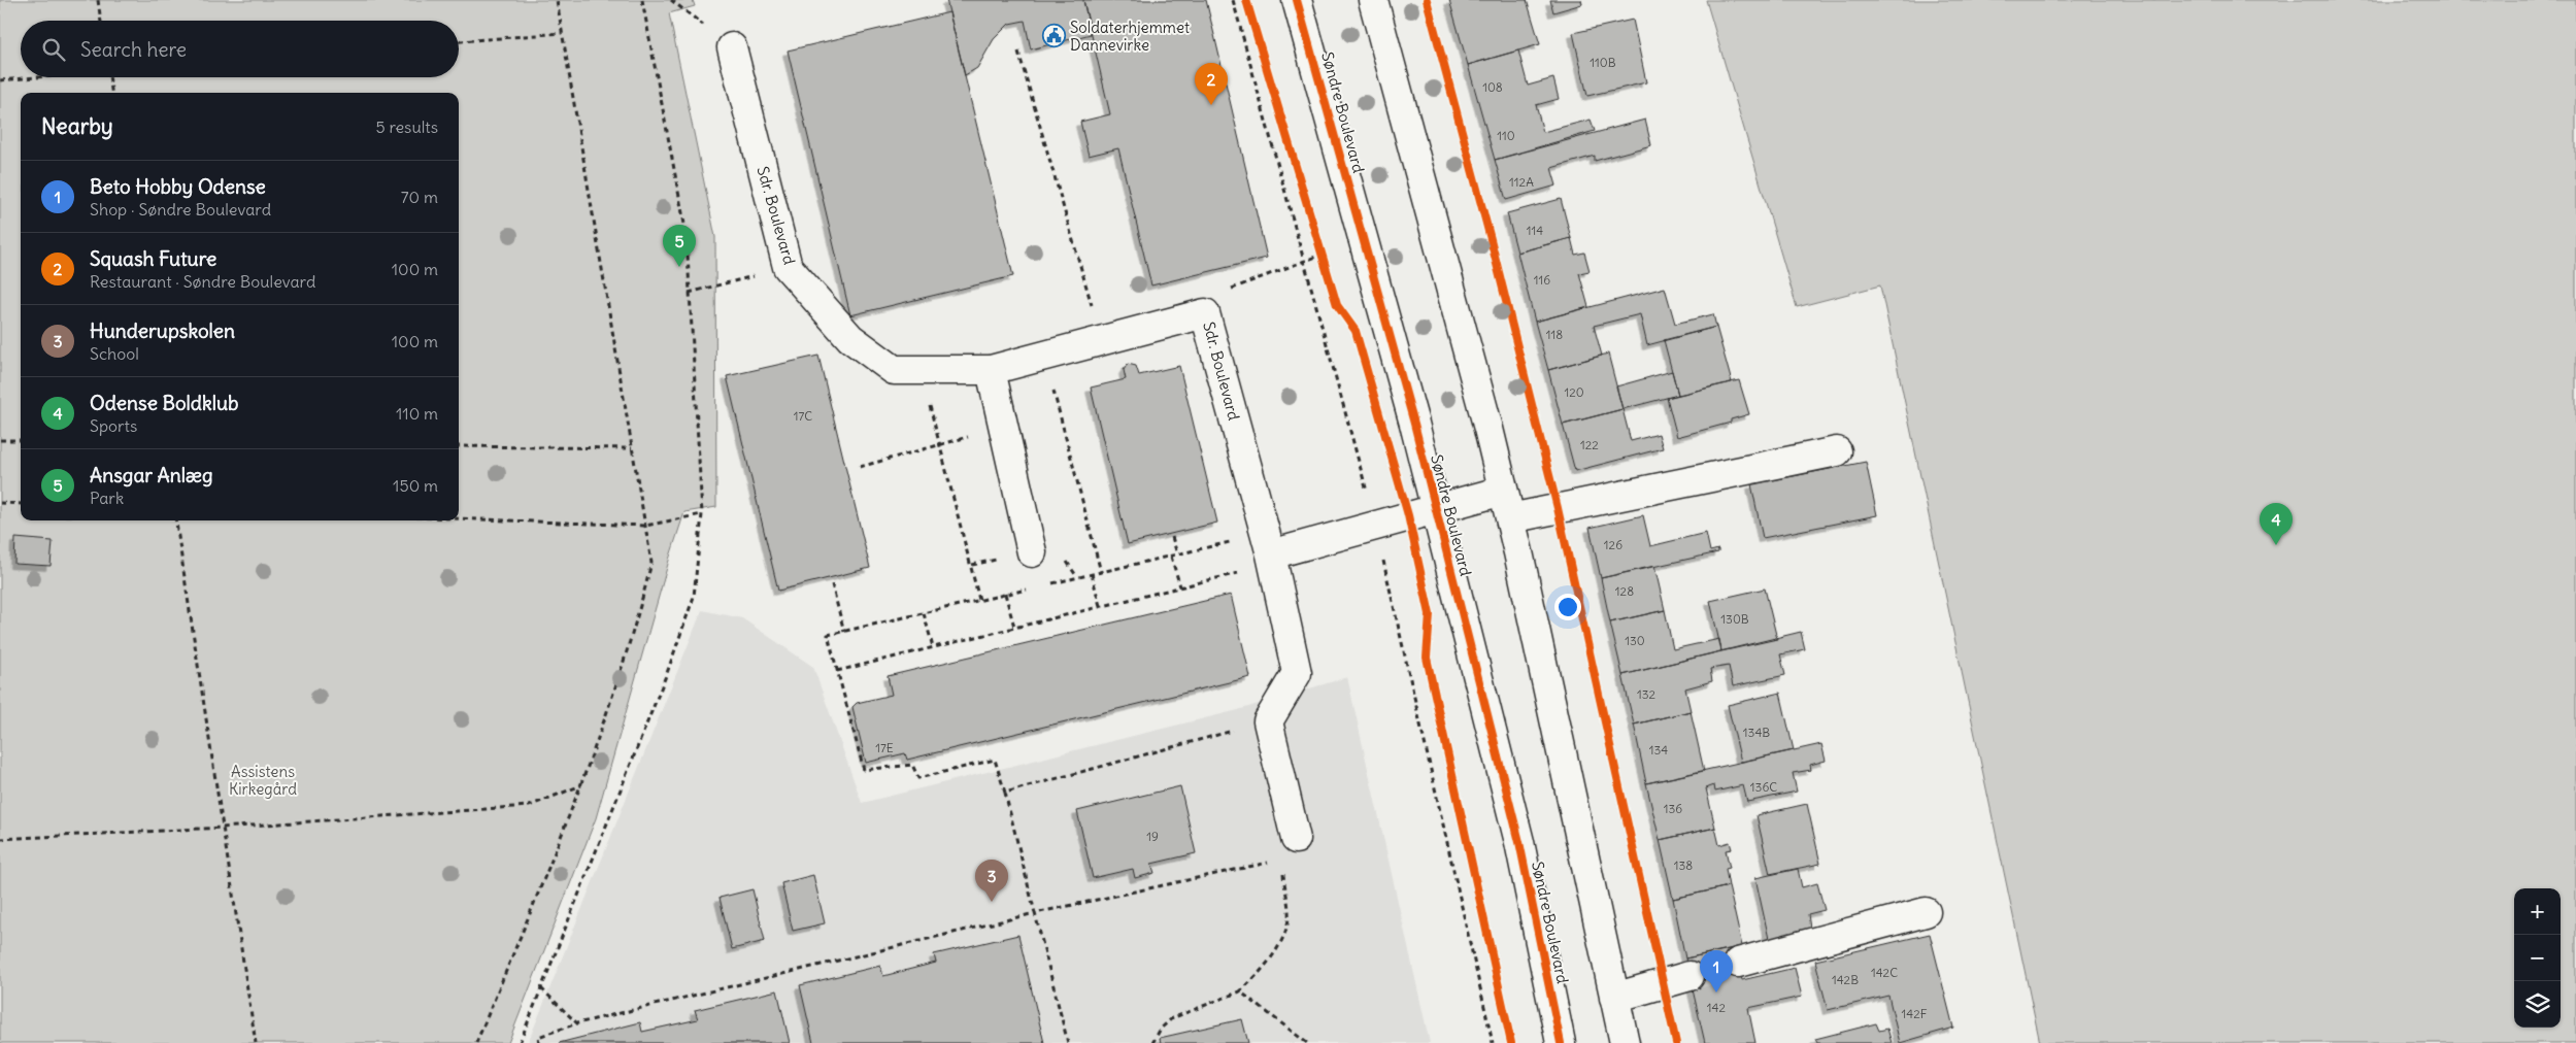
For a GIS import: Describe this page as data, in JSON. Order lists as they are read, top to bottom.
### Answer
{
  "streets": {
    "street": ["Søndre Boulevard", "Sdr. Boulevard"]
  },
  "parks": ["Assistens Kirkegård"],
  "places": {
    "public building": ["Soldaterhjemmet Dannevirke"]
  },
  "house_numbers": [
    "110B",
    "108",
    "110",
    "112A",
    "114",
    "116",
    "118",
    "120",
    "17C",
    "122",
    "126",
    "128",
    "130B",
    "130",
    "132",
    "134B",
    "17E",
    "134",
    "136C",
    "136",
    "19",
    "138",
    "142C",
    "142B",
    "142",
    "142F"
  ],
  "page": {
    "search": "Search here",
    "pins": [
      "2",
      "5",
      "4",
      "3",
      "1"
    ],
    "heading": ["Nearby", "5 results"],
    "list": [
      {
        "mark": "1",
        "name": "Beto Hobby Odense",
        "note": "Shop · Søndre Boulevard",
        "value": "70 m"
      },
      {
        "mark": "2",
        "name": "Squash Future",
        "note": "Restaurant · Søndre Boulevard",
        "value": "100 m"
      },
      {
        "mark": "3",
        "name": "Hunderupskolen",
        "note": "School",
        "value": "100 m"
      },
      {
        "mark": "4",
        "name": "Odense Boldklub",
        "note": "Sports",
        "value": "110 m"
      },
      {
        "mark": "5",
        "name": "Ansgar Anlæg",
        "note": "Park",
        "value": "150 m"
      }
    ],
    "map_buttons": ["+", "−"]
  }
}
